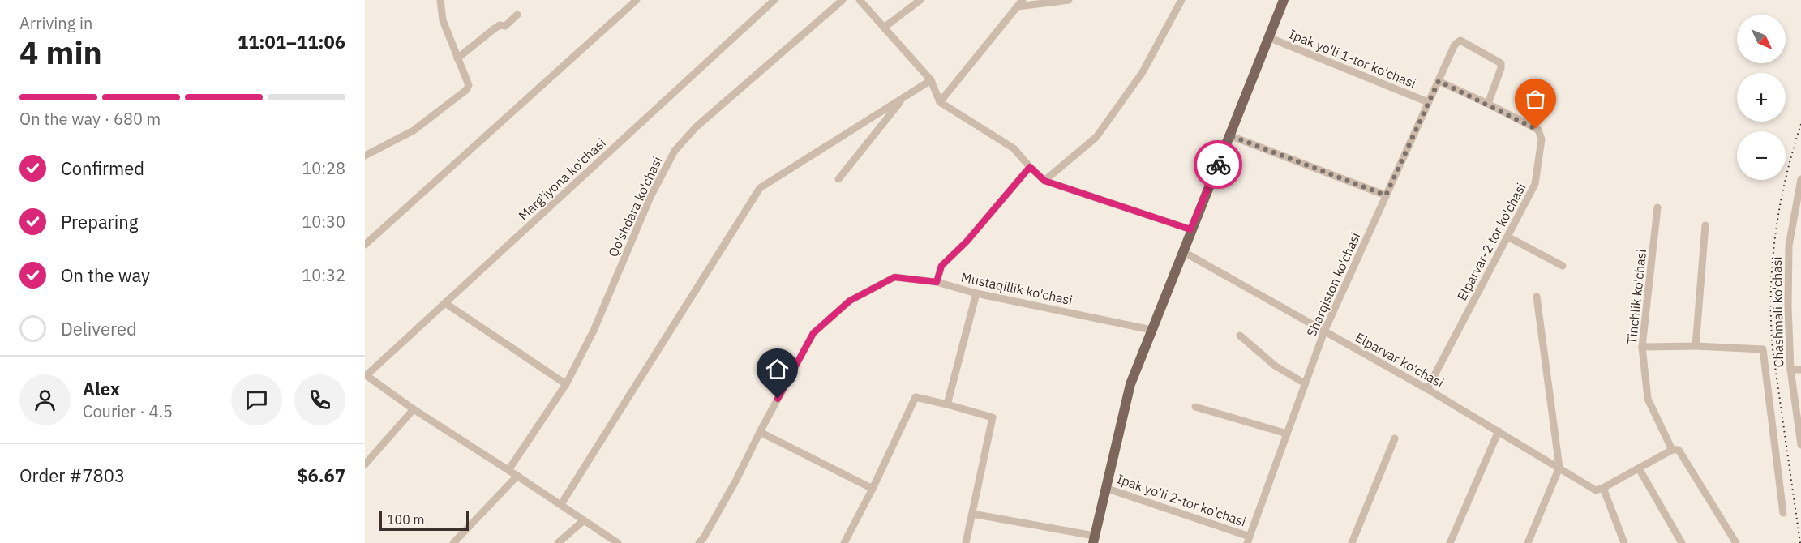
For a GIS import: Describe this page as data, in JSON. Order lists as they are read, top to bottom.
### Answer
{
  "streets": {
    "street": [
      "Ipak yo'li 1-tor ko'chasi",
      "Marg'iyona ko'chasi",
      "Qo'shdara ko'chasi",
      "Elparvar-2 tor ko'chasi",
      "Sharqiston ko'chasi",
      "Mustaqillik ko'chasi",
      "Tinchlik ko'chasi",
      "Chashmali ko'chasi",
      "Elparvar ko'chasi",
      "Ipak yo'li 2-tor ko'chasi"
    ]
  },
  "crossings": [
    ["Ipak yo'li 1-tor ko'chasi", "Sharqiston ko'chasi"],
    ["Elparvar-2 tor ko'chasi", "Sharqiston ko'chasi"],
    ["Elparvar-2 tor ko'chasi", "Elparvar ko'chasi"],
    ["Sharqiston ko'chasi", "Elparvar ko'chasi"],
    ["Sharqiston ko'chasi", "Ipak yo'li 2-tor ko'chasi"]
  ],
  "scale_bar": "100 m",
  "north": "bottom right",
  "page": {
    "heading": ["4 min", "Arriving in", "11:01–11:06"],
    "panel": [
      "Alex",
      "Courier · 4.5",
      "Order #7803",
      "$6.67"
    ],
    "map_buttons": ["+", "−"],
    "bar": "On the way · 680 m",
    "list": [
      ["Confirmed", "10:28"],
      ["Preparing", "10:30"],
      ["On the way", "10:32"],
      "Delivered"
    ],
    "scale": "100 m"
  }
}
